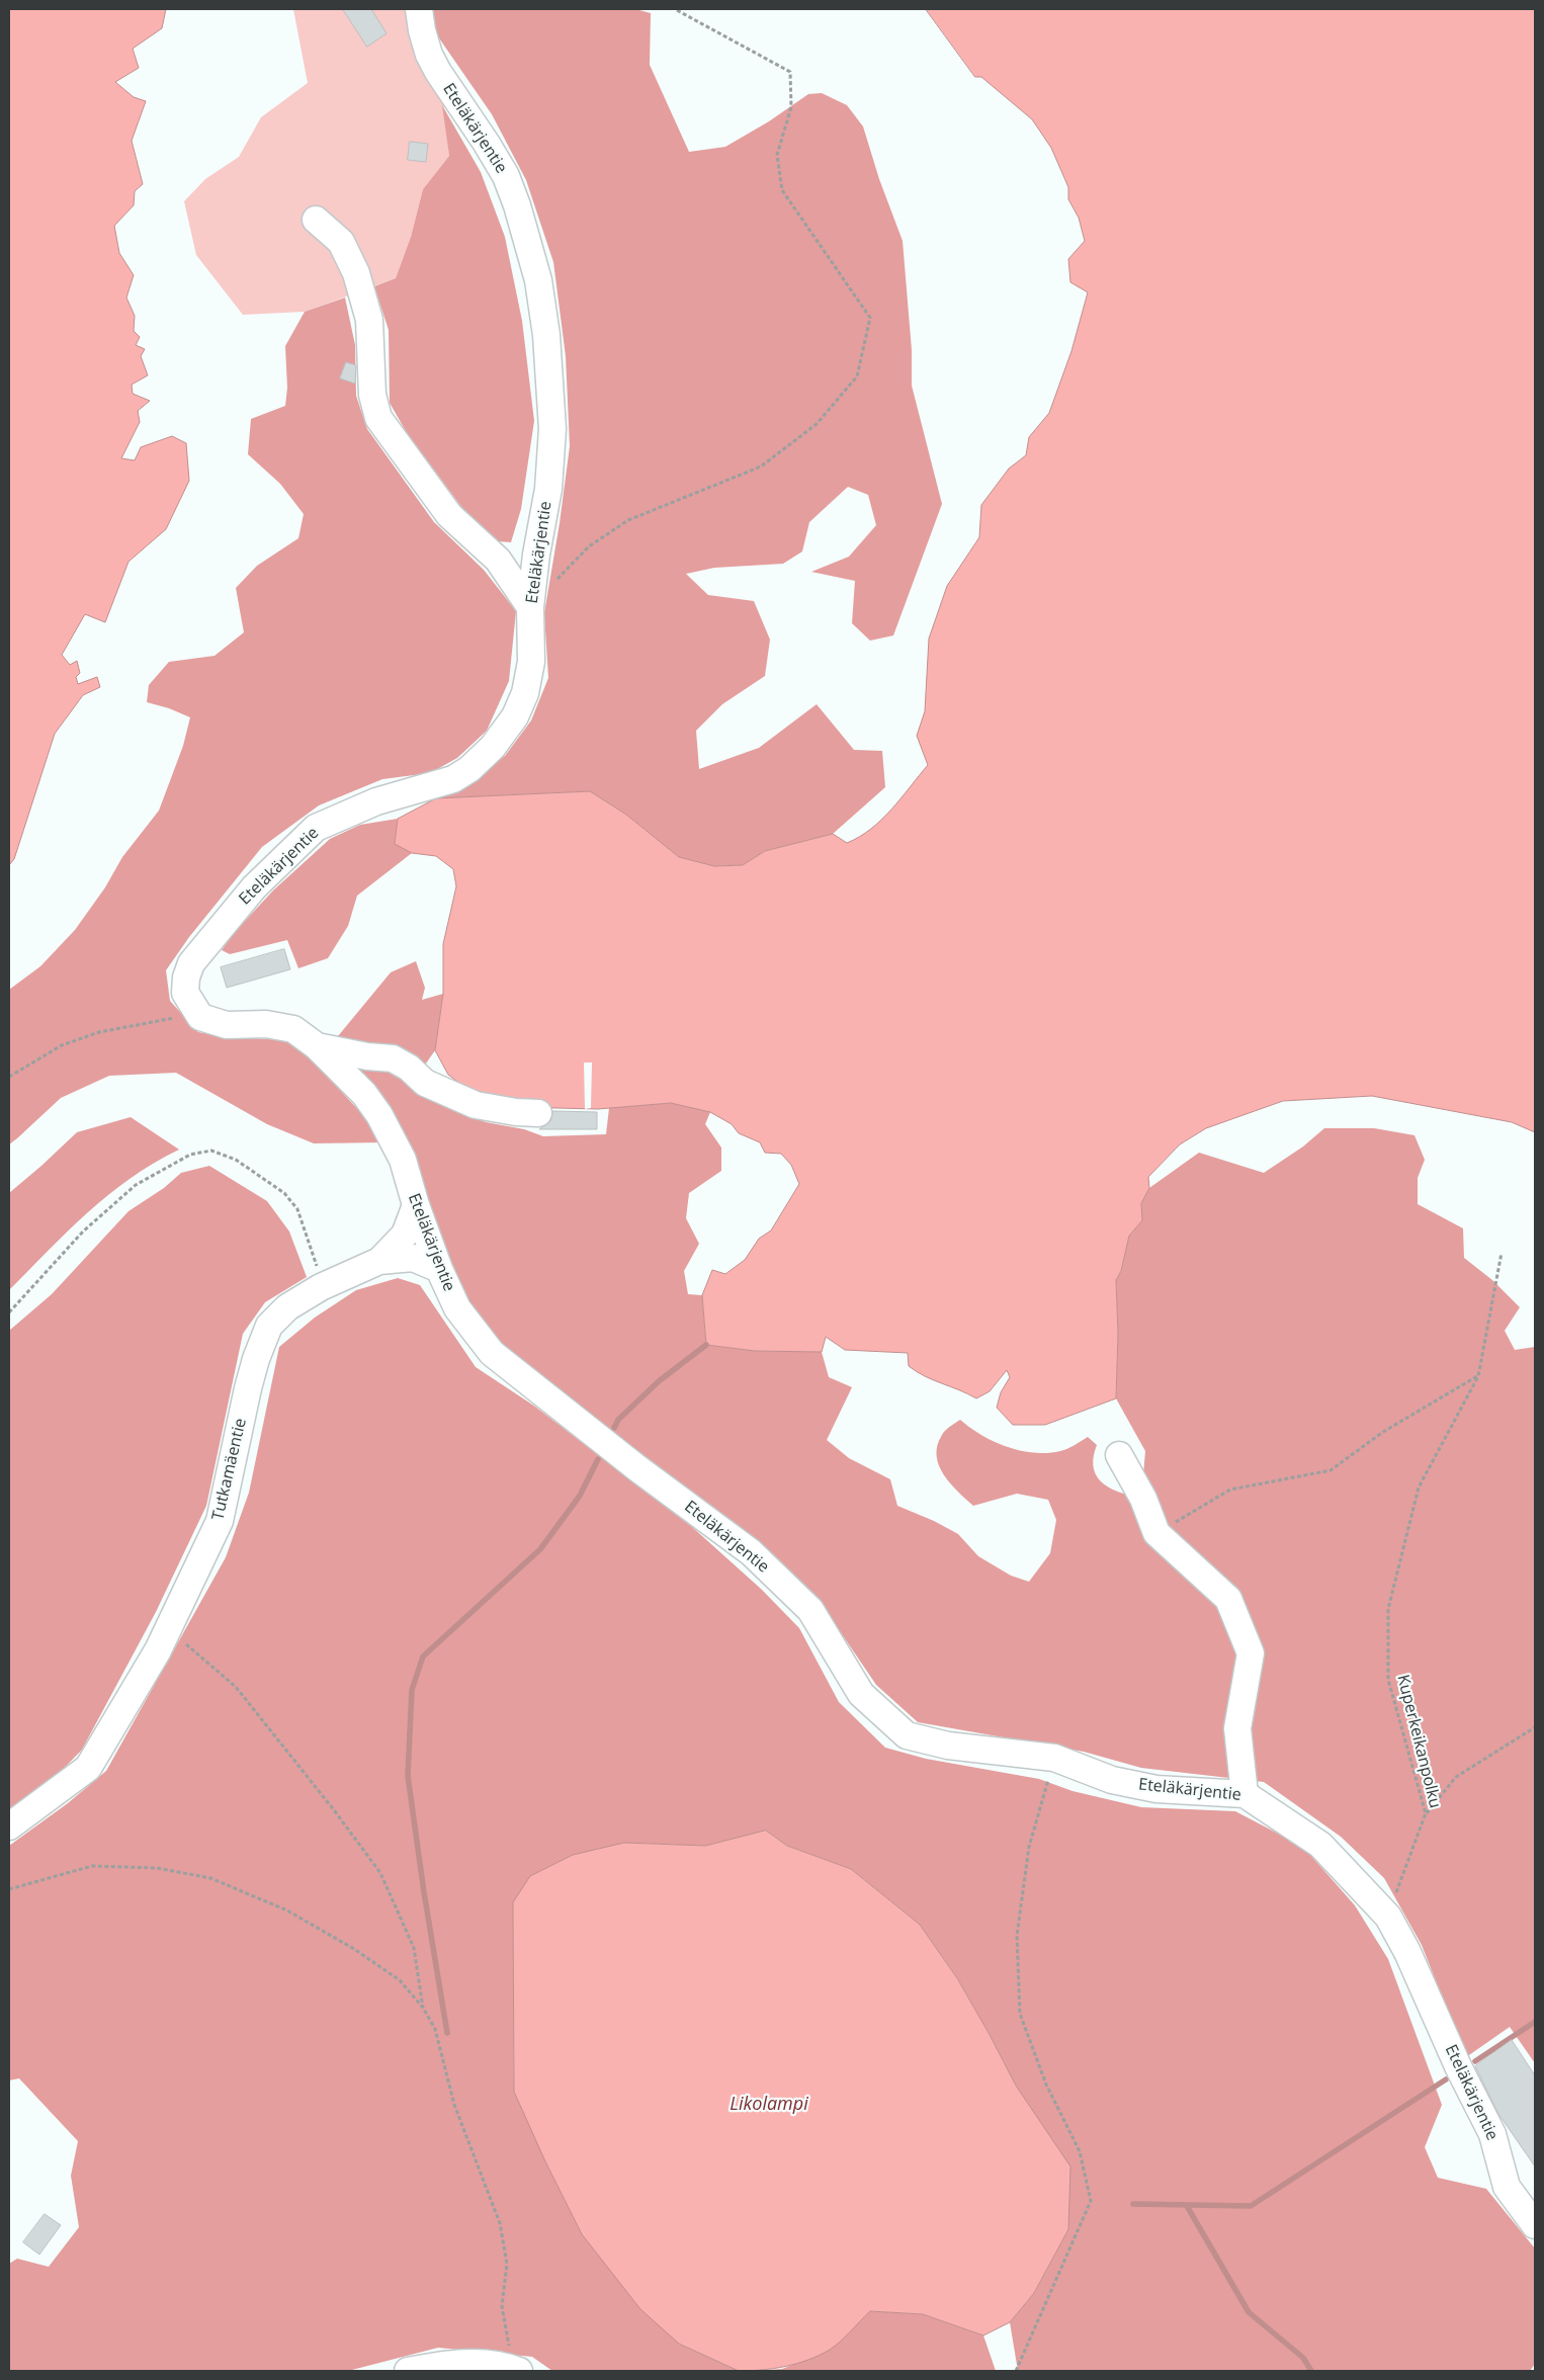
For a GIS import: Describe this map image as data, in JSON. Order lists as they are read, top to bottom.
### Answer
{
  "streets": {
    "street": ["Eteläkärjentie", "Tutkamäentie"],
    "path": ["Kuperkeikanpolku"]
  },
  "crossings": [
    ["Eteläkärjentie", "Tutkamäentie"],
    ["Eteläkärjentie", "Kuperkeikanpolku"]
  ],
  "water": ["Likolampi"]
}
